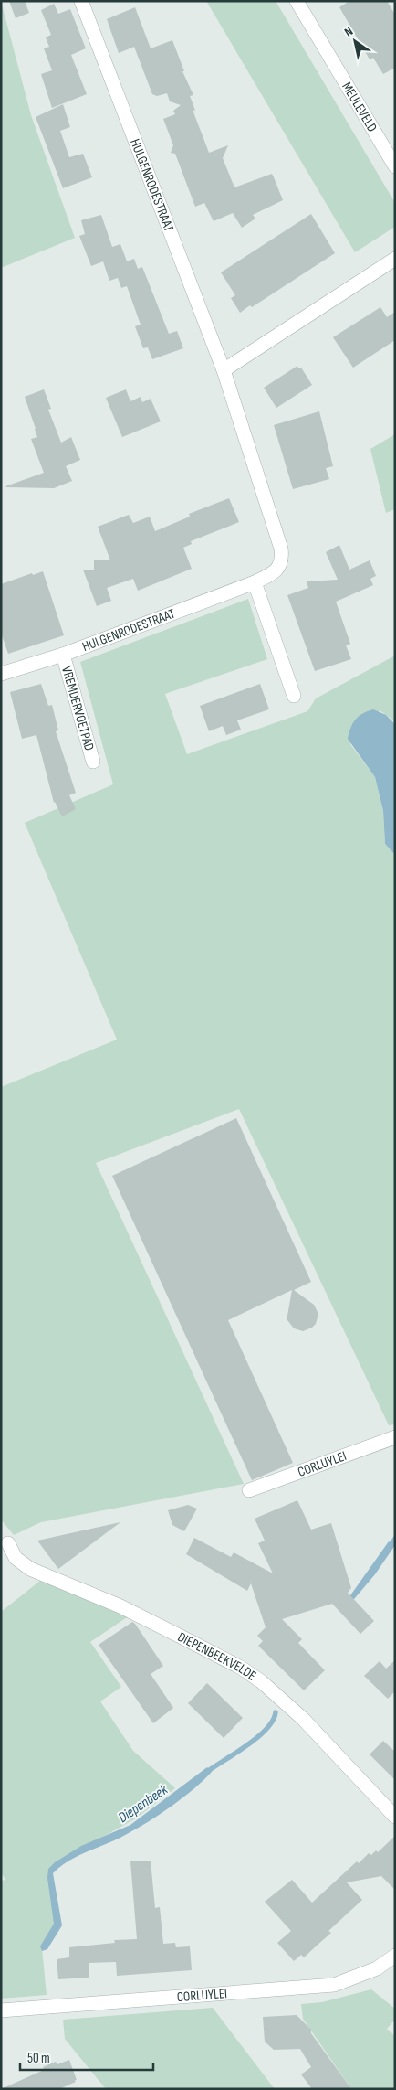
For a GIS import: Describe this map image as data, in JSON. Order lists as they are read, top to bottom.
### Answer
{
  "streets": {
    "street": [
      "MEULEVELD",
      "HULGENRODESTRAAT",
      "VREMDERVOETPAD",
      "CORLUYLEI",
      "DIEPENBEEKVELDE"
    ]
  },
  "crossings": [
    ["HULGENRODESTRAAT", "VREMDERVOETPAD"]
  ],
  "water": ["Diepenbeek"],
  "scale_bar": "50 m",
  "north": "top left"
}
